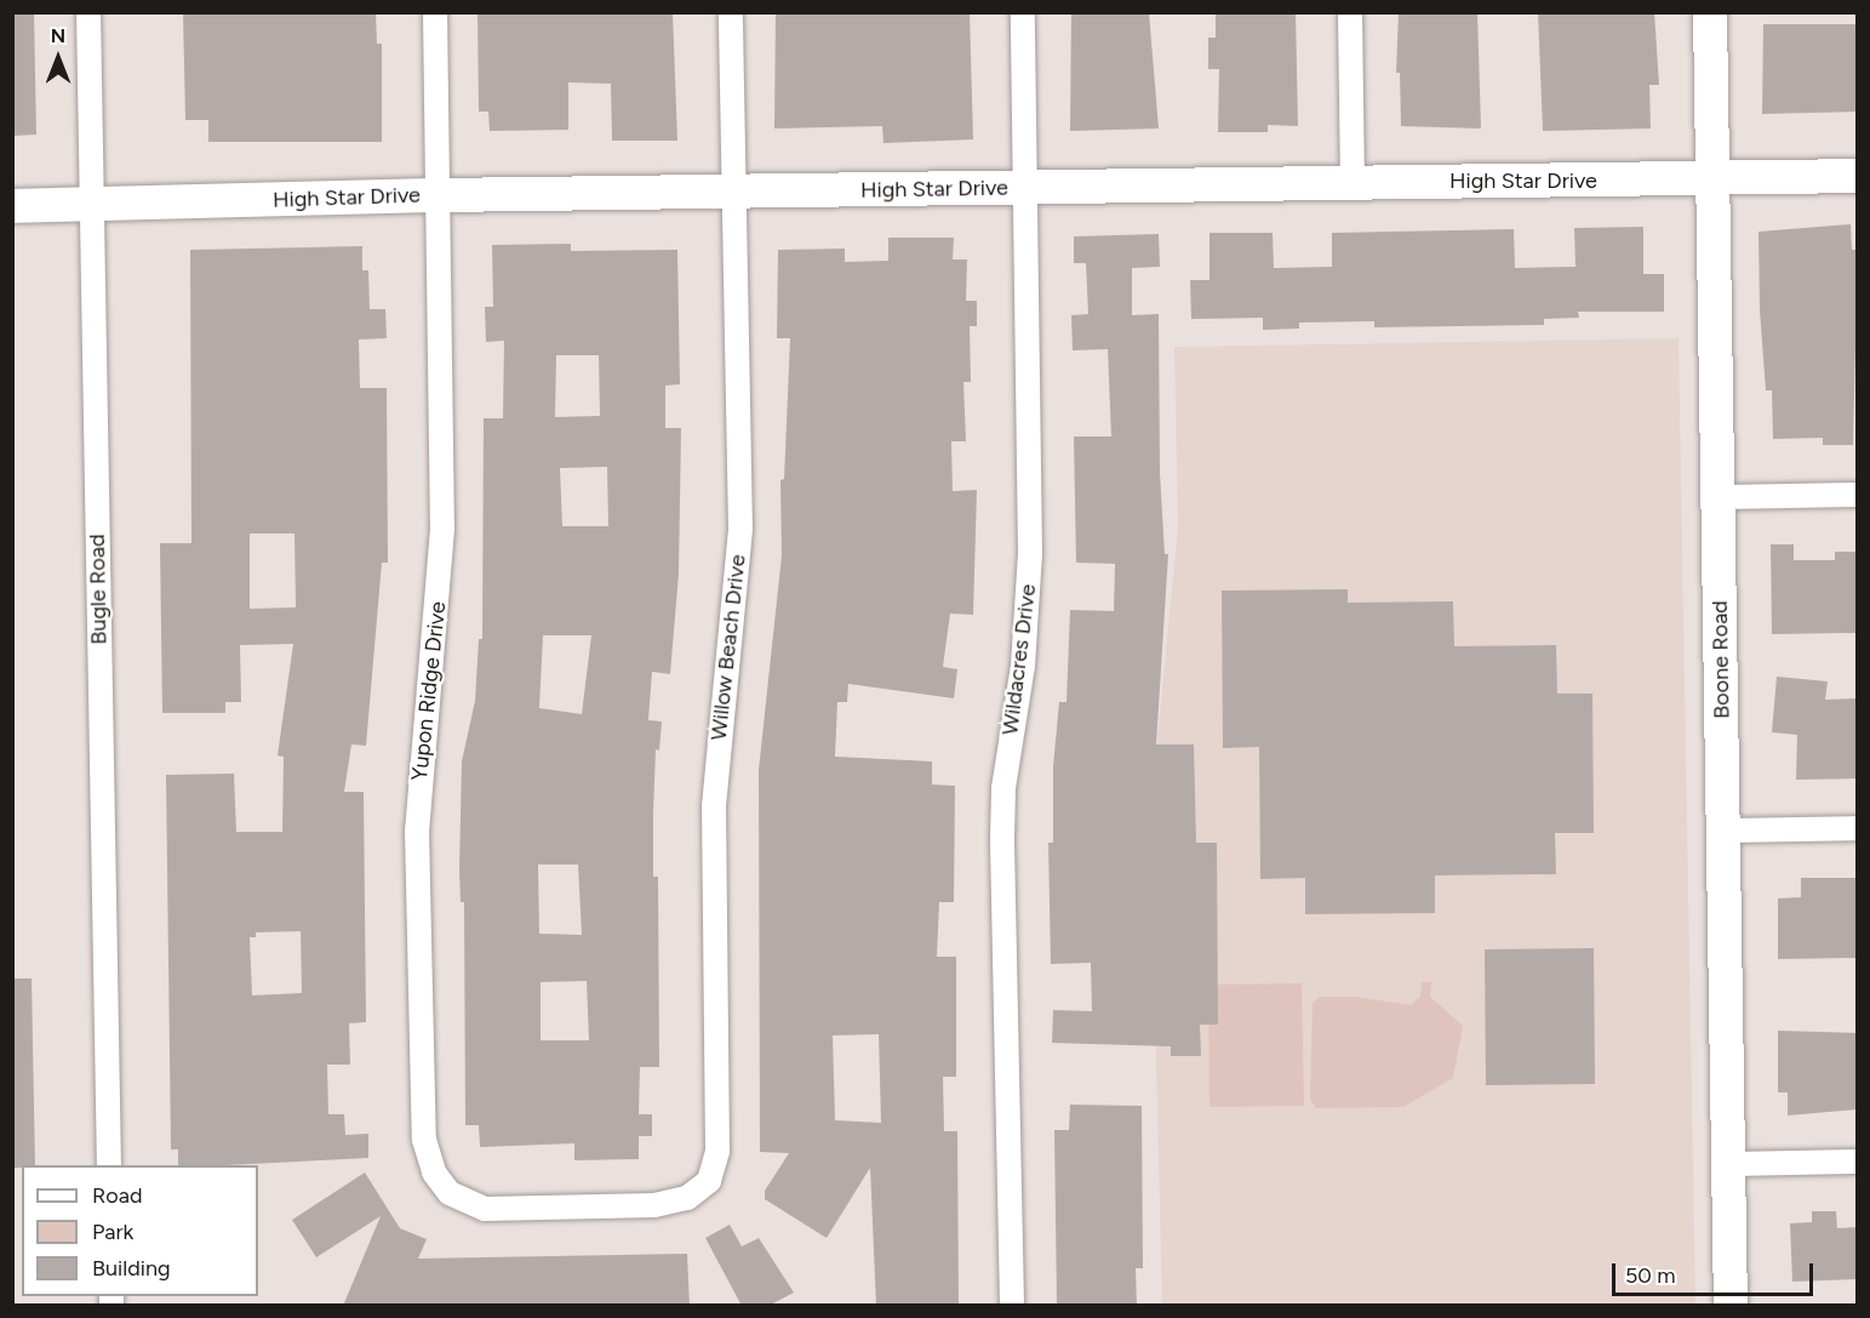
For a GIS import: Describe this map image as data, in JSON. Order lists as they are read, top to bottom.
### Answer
{
  "streets": {
    "street": [
      "High Star Drive",
      "Bugle Road",
      "Willow Beach Drive",
      "Wildacres Drive",
      "Boone Road",
      "Yupon Ridge Drive"
    ]
  },
  "crossings": [
    ["High Star Drive", "Bugle Road"],
    ["High Star Drive", "Willow Beach Drive"],
    ["High Star Drive", "Wildacres Drive"],
    ["High Star Drive", "Boone Road"],
    ["High Star Drive", "Yupon Ridge Drive"],
    ["Willow Beach Drive", "Yupon Ridge Drive"]
  ],
  "legend": ["Road", "Park", "Building"],
  "scale_bar": "50 m",
  "north": "top"
}
